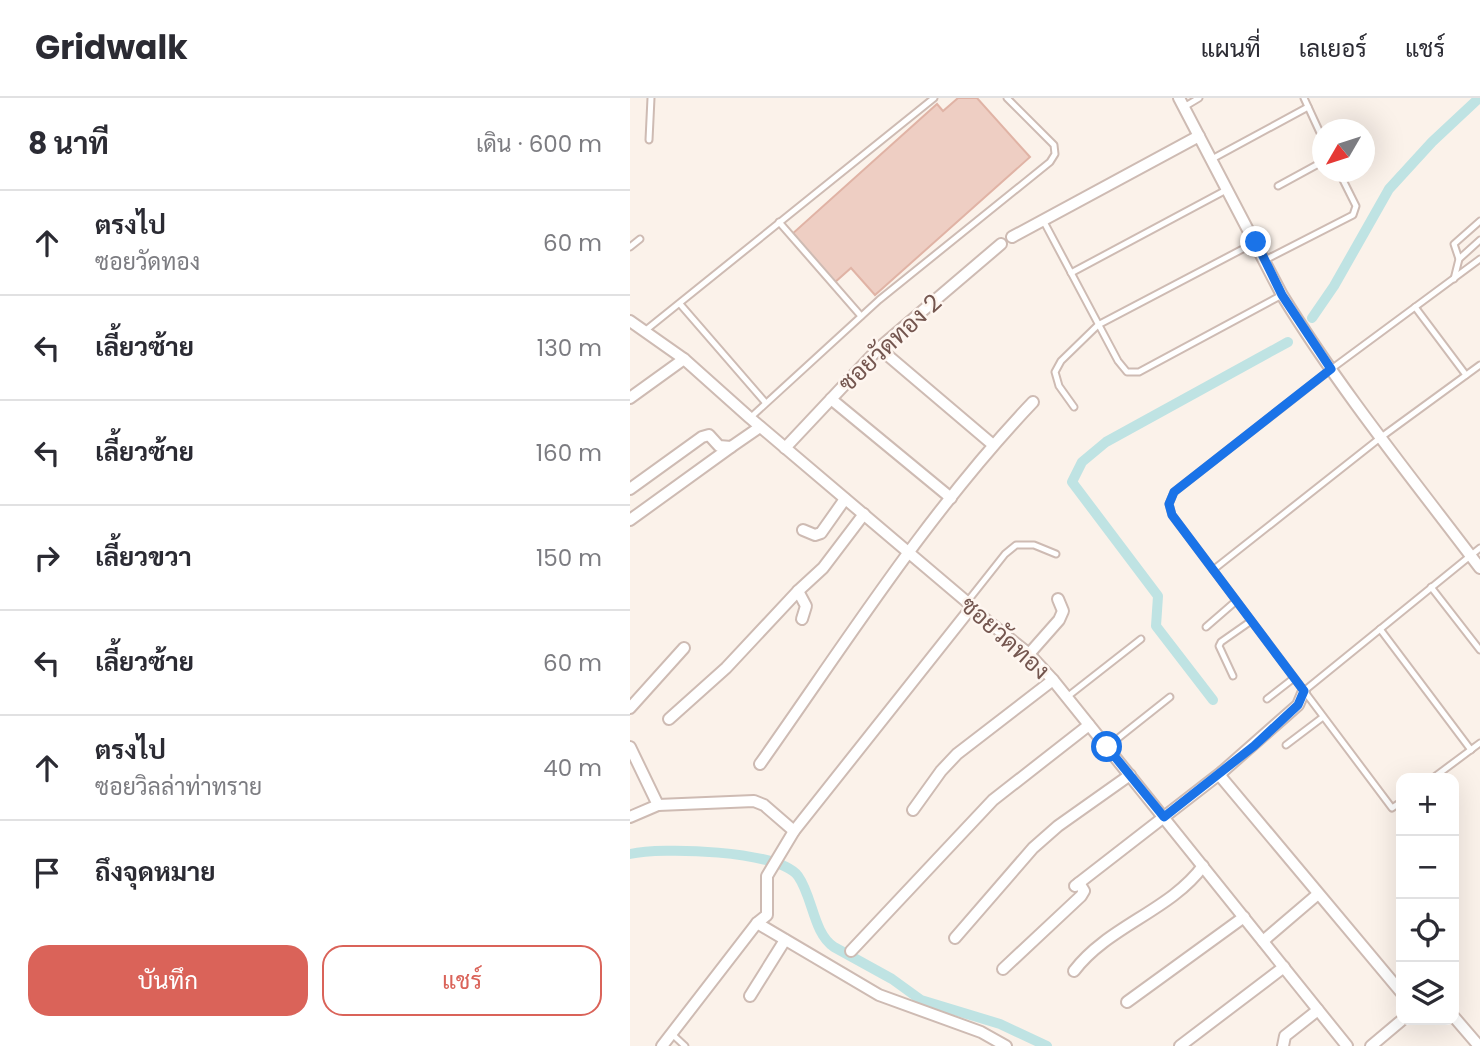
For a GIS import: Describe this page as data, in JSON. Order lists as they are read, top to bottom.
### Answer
{
  "streets": {
    "street": ["ซอยวัดทอง 2", "ซอยวัดทอง"]
  },
  "crossings": [
    ["ซอยวัดทอง 2", "ซอยวัดทอง"]
  ],
  "north": "bottom left",
  "page": {
    "header": "Gridwalk",
    "nav": ["แผนที่", "เลเยอร์", "แชร์"],
    "heading": ["8 นาที", "เดิน · 600 m"],
    "list": [
      ["ตรงไป", "ซอยวัดทอง", "60 m"],
      ["เลี้ยวซ้าย", "130 m"],
      ["เลี้ยวซ้าย", "160 m"],
      ["เลี้ยวขวา", "150 m"],
      ["เลี้ยวซ้าย", "60 m"],
      ["ตรงไป", "ซอยวิลล่าท่าทราย", "40 m"],
      "ถึงจุดหมาย"
    ],
    "map_buttons": ["+", "−"],
    "buttons": ["บันทึก", "แชร์"]
  }
}
